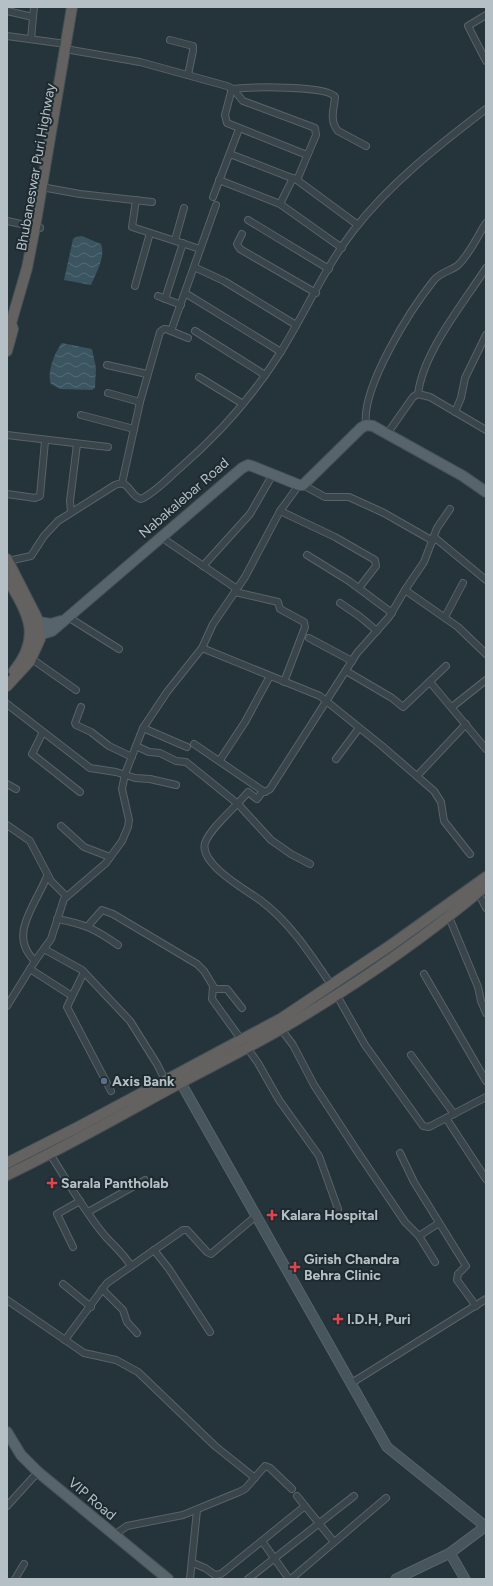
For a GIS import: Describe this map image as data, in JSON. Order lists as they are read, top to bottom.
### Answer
{
  "streets": {
    "highway": ["Bhubaneswar Puri Highway"],
    "main road": ["Nabakalebar Road", "VIP Road"]
  },
  "places": {
    "other": ["Axis Bank"],
    "health": [
      "Sarala Pantholab",
      "Kalara Hospital",
      "Girish Chandra Behra Clinic",
      "I.D.H, Puri"
    ]
  }
}
